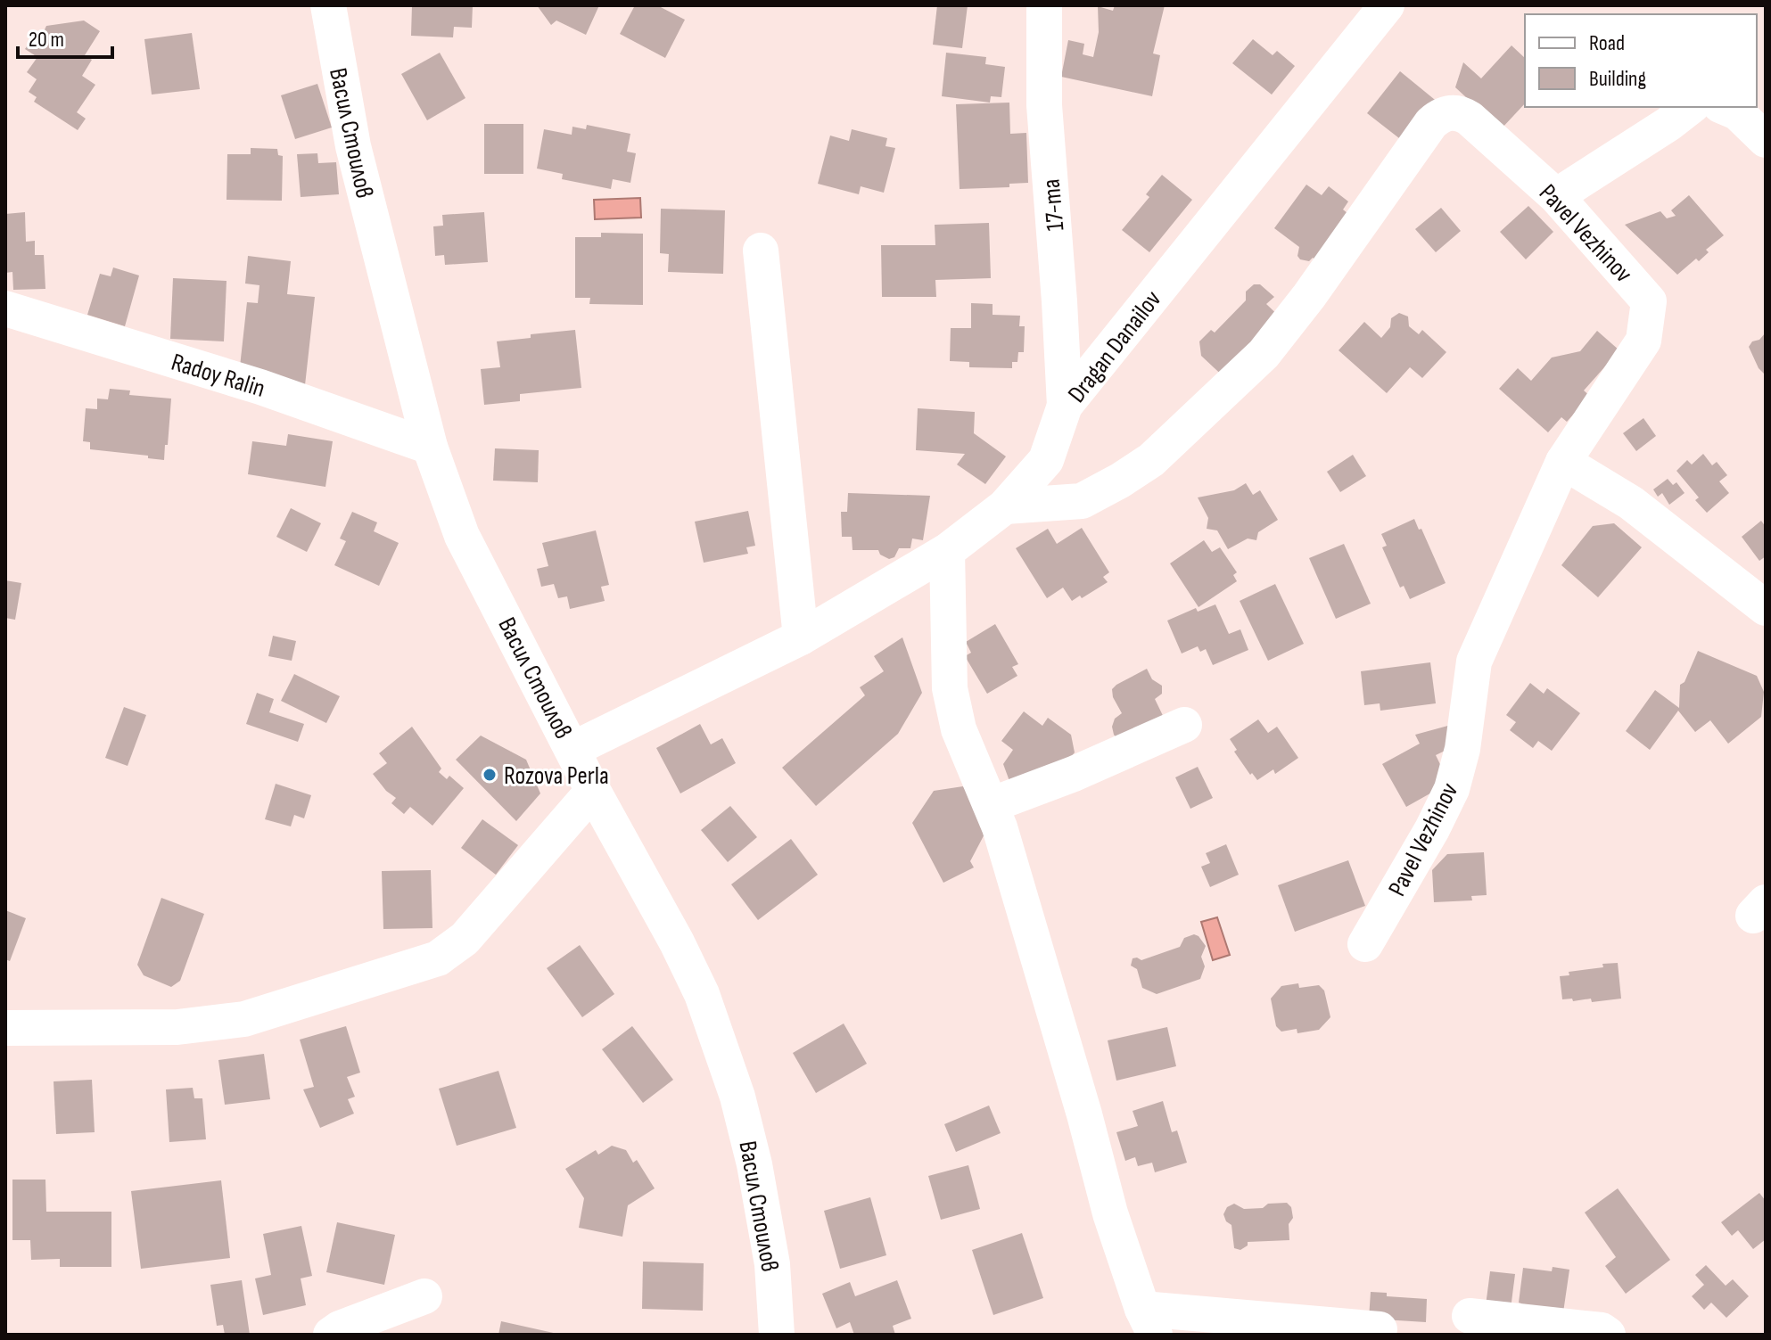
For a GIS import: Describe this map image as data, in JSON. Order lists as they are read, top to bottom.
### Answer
{
  "streets": {
    "street": [
      "Васил Стоилов",
      "17-та",
      "Pavel Vezhinov",
      "Dragan Danailov",
      "Radoy Ralin"
    ]
  },
  "crossings": [
    ["Васил Стоилов", "Dragan Danailov"],
    ["Васил Стоилов", "Radoy Ralin"],
    ["17-та", "Dragan Danailov"],
    ["Pavel Vezhinov", "Dragan Danailov"]
  ],
  "places": ["Rozova Perla"],
  "legend": ["Road", "Building"],
  "scale_bar": "20 m"
}
